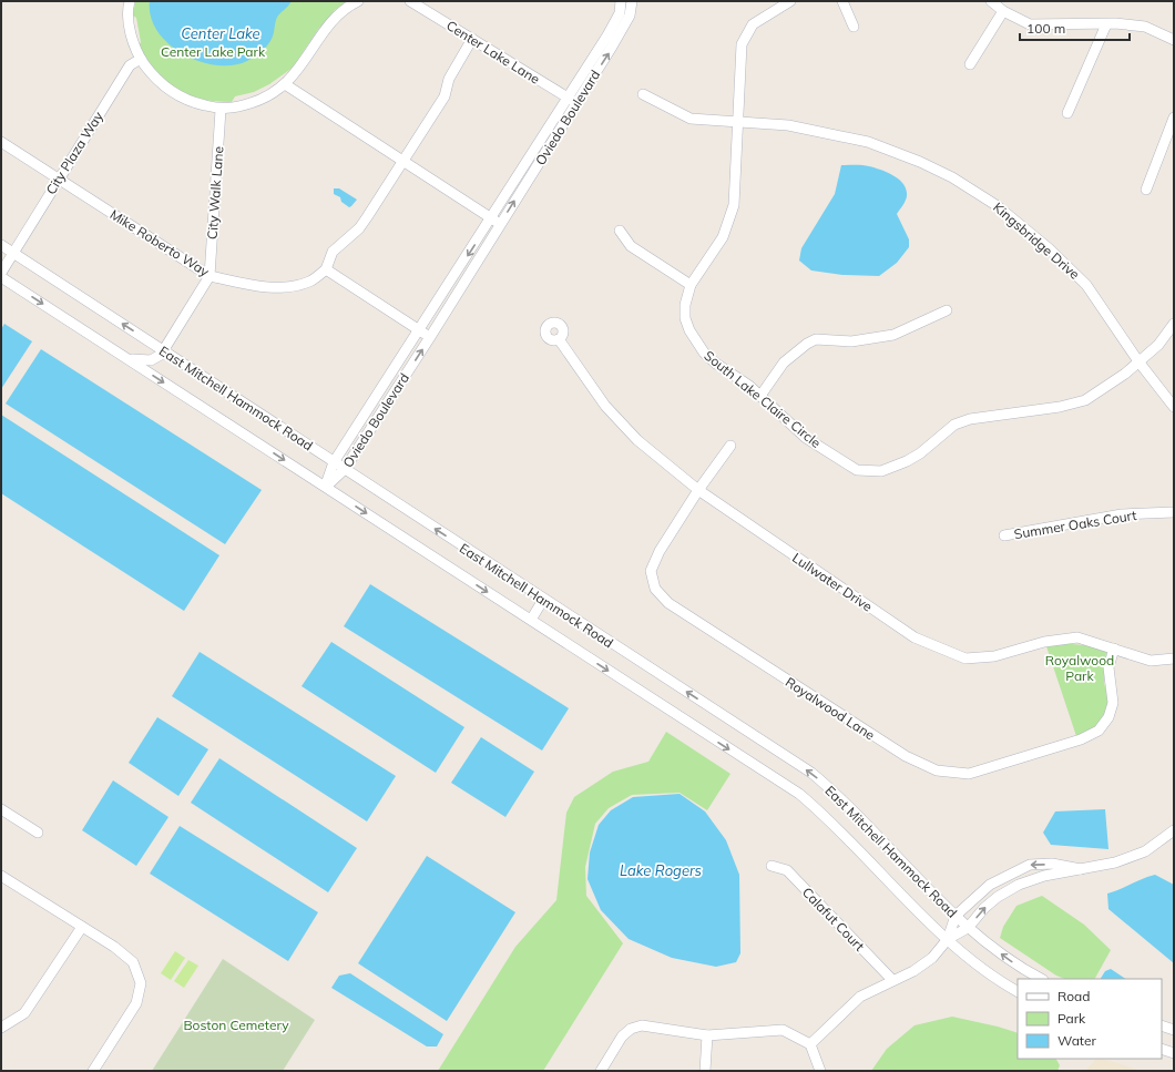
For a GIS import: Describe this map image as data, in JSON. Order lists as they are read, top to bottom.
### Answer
{
  "streets": {
    "street": [
      "Center Lake Lane",
      "Oviedo Boulevard",
      "City Plaza Way",
      "City Walk Lane",
      "Kingsbridge Drive",
      "Mike Roberto Way",
      "East Mitchell Hammock Road",
      "South Lake Claire Circle",
      "Summer Oaks Court",
      "Lullwater Drive",
      "Royalwood Lane",
      "Calafut Court"
    ]
  },
  "crossings": [
    ["Center Lake Lane", "Oviedo Boulevard"],
    ["Oviedo Boulevard", "East Mitchell Hammock Road"],
    ["City Plaza Way", "Mike Roberto Way"],
    ["City Plaza Way", "East Mitchell Hammock Road"],
    ["City Walk Lane", "Mike Roberto Way"],
    ["Kingsbridge Drive", "South Lake Claire Circle"],
    ["Lullwater Drive", "Royalwood Lane"]
  ],
  "water": ["Center Lake", "Lake Rogers"],
  "parks": ["Center Lake Park", "Royalwood Park", "Boston Cemetery"],
  "legend": ["Road", "Park", "Water"],
  "scale_bar": "100 m"
}
